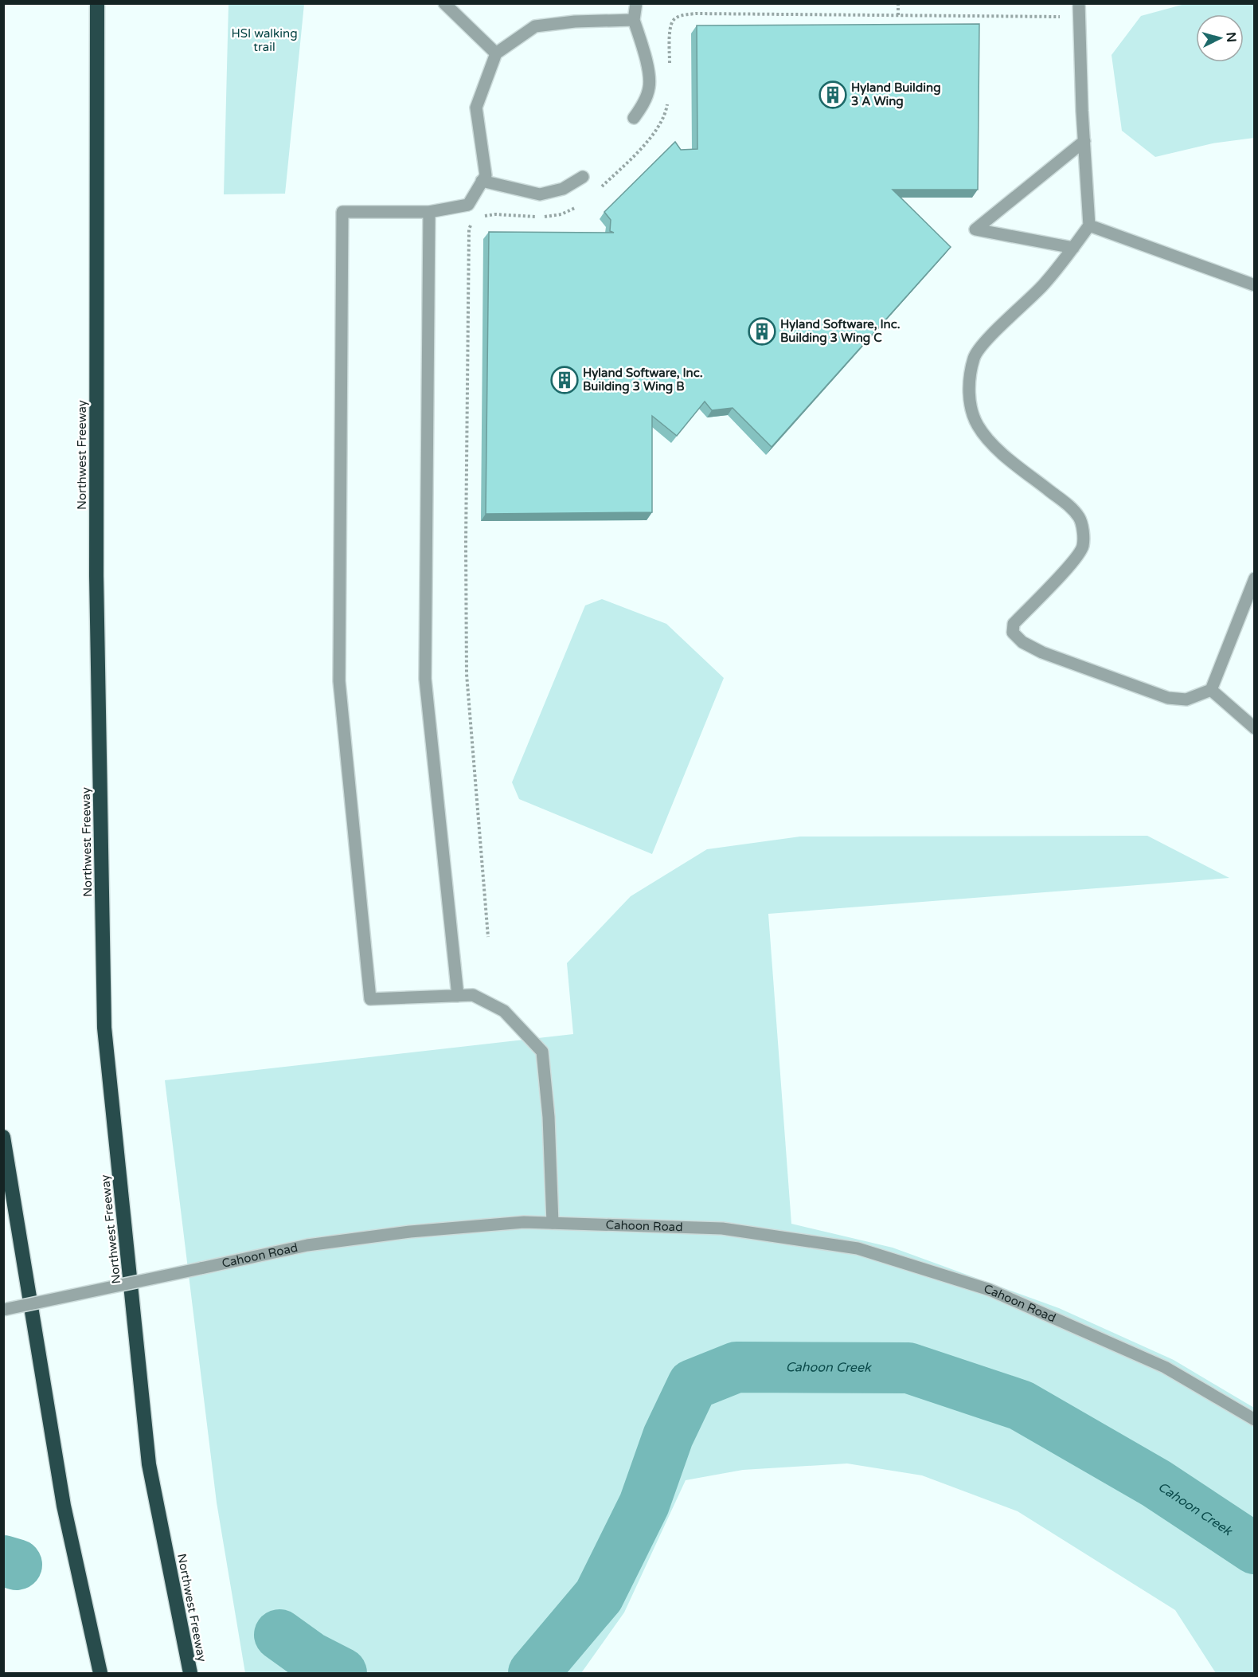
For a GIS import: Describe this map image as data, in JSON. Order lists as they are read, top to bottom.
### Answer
{
  "streets": {
    "highway": ["Northwest Freeway"],
    "street": ["Cahoon Road"]
  },
  "water": ["Cahoon Creek"],
  "parks": ["HSI walking trail"],
  "places": {
    "building": ["Hyland Building 3 A Wing", "Hyland Software, Inc. Building 3 Wing C", "Hyland Software, Inc. Building 3 Wing B"]
  },
  "north": "right"
}
